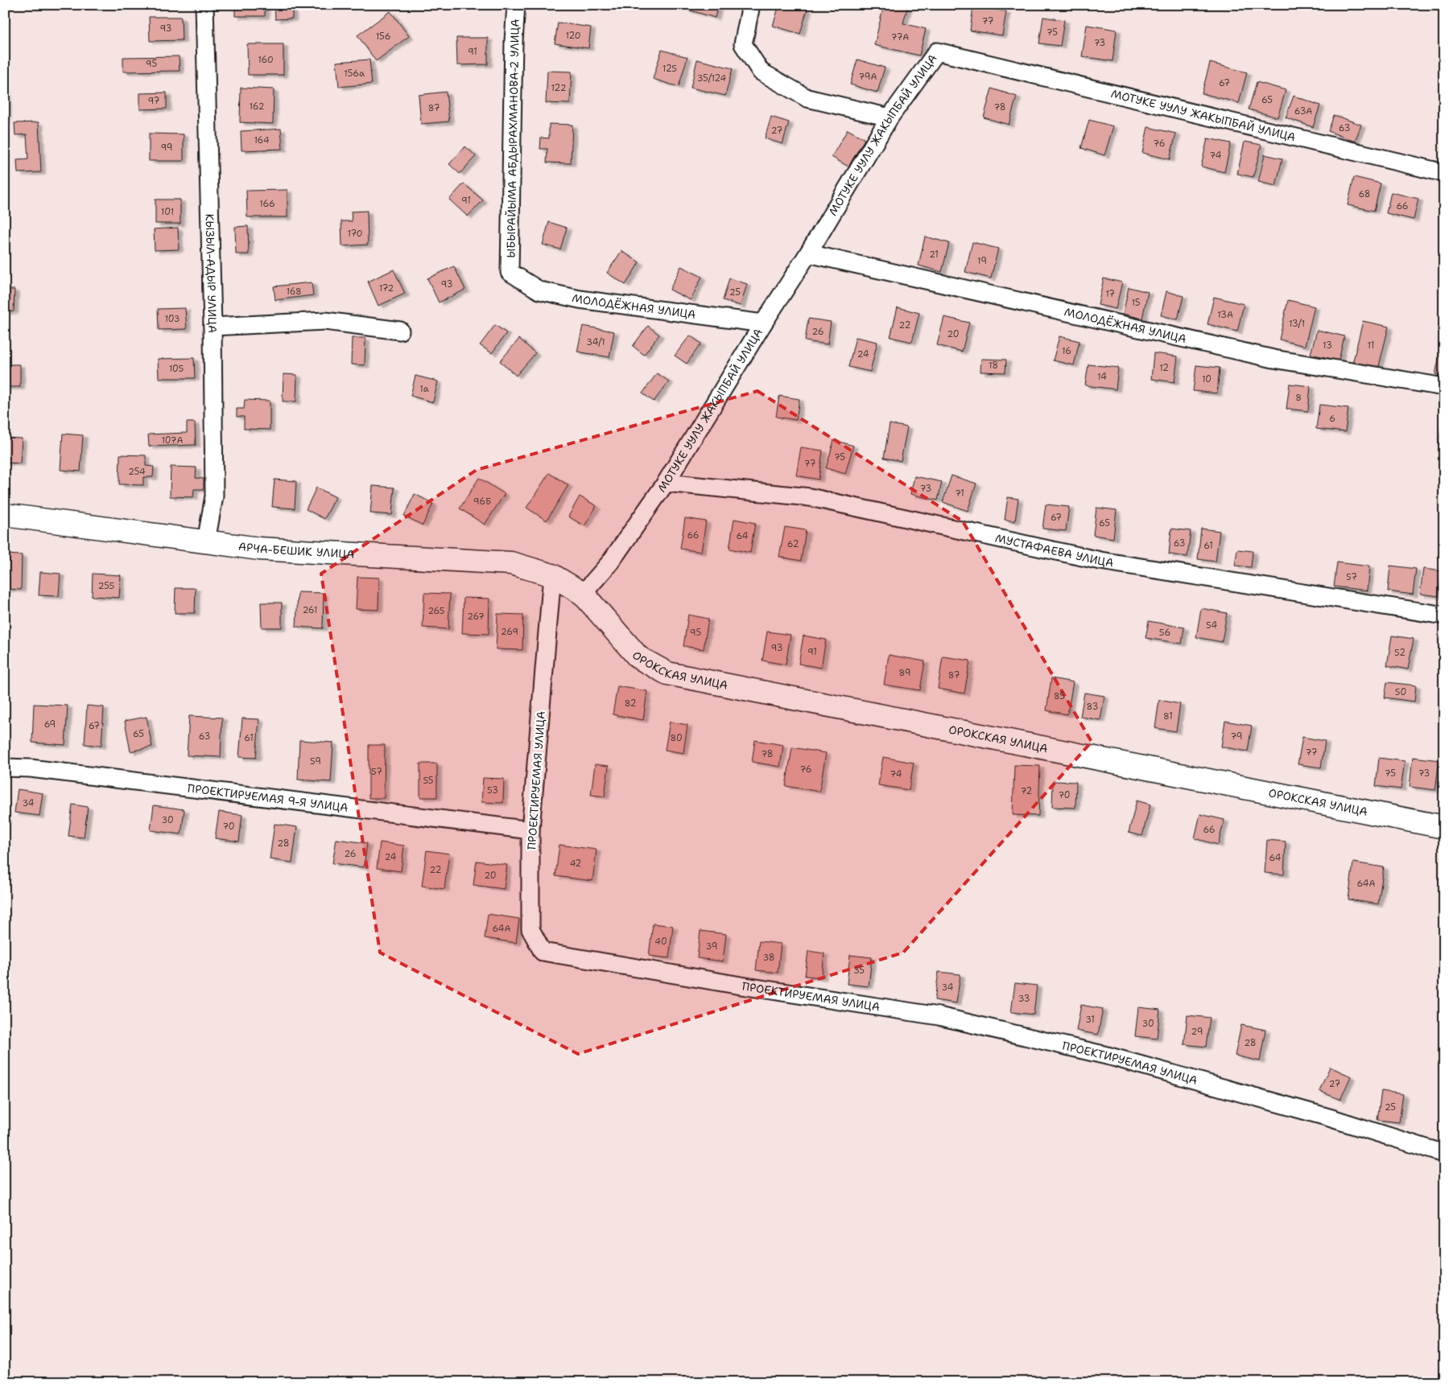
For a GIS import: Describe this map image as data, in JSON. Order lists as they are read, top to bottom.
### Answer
{
  "streets": {
    "street": [
      "МОТУКЕ УУЛУ ЖАКЫПБАЙ УЛИЦА",
      "ЫБЫРАЙЫМА АБДЫРАХМАНОВА-2 УЛИЦА",
      "КЫЗЫЛ-АДЫР УЛИЦА",
      "МОЛОДЁЖНАЯ УЛИЦА",
      "АРЧА-БЕШИК УЛИЦА",
      "МУСТАФАЕВА УЛИЦА",
      "ОРОКСКАЯ УЛИЦА",
      "ПРОЕКТИРУЕМАЯ УЛИЦА",
      "ПРОЕКТИРУЕМАЯ 9-Я УЛИЦА"
    ]
  },
  "crossings": [
    ["МОТУКЕ УУЛУ ЖАКЫПБАЙ УЛИЦА", "МОЛОДЁЖНАЯ УЛИЦА"],
    ["МОТУКЕ УУЛУ ЖАКЫПБАЙ УЛИЦА", "АРЧА-БЕШИК УЛИЦА"],
    ["МОТУКЕ УУЛУ ЖАКЫПБАЙ УЛИЦА", "МУСТАФАЕВА УЛИЦА"],
    ["МОТУКЕ УУЛУ ЖАКЫПБАЙ УЛИЦА", "ОРОКСКАЯ УЛИЦА"],
    ["ЫБЫРАЙЫМА АБДЫРАХМАНОВА-2 УЛИЦА", "МОЛОДЁЖНАЯ УЛИЦА"],
    ["КЫЗЫЛ-АДЫР УЛИЦА", "АРЧА-БЕШИК УЛИЦА"],
    ["АРЧА-БЕШИК УЛИЦА", "ОРОКСКАЯ УЛИЦА"],
    ["АРЧА-БЕШИК УЛИЦА", "ПРОЕКТИРУЕМАЯ УЛИЦА"],
    ["ПРОЕКТИРУЕМАЯ УЛИЦА", "ПРОЕКТИРУЕМАЯ 9-Я УЛИЦА"]
  ],
  "house_numbers": [
    "77",
    "93",
    "75",
    "120",
    "156",
    "77А",
    "73",
    "91",
    "160",
    "95",
    "125",
    "156а",
    "79А",
    "35/124",
    "67",
    "122",
    "65",
    "97",
    "162",
    "78",
    "87",
    "63А",
    "63",
    "27",
    "164",
    "76",
    "99",
    "74",
    "68",
    "91",
    "166",
    "66",
    "101",
    "170",
    "21",
    "19",
    "93",
    "172",
    "168",
    "25",
    "17",
    "15",
    "13А",
    "103",
    "13/1",
    "22",
    "26",
    "20",
    "34/1",
    "13",
    "11",
    "16",
    "24",
    "18",
    "12",
    "105",
    "14",
    "10",
    "1а",
    "8",
    "6",
    "107А",
    "75",
    "77",
    "254",
    "73",
    "71",
    "96Б",
    "67",
    "65",
    "66",
    "64",
    "63",
    "62",
    "61",
    "57",
    "255",
    "261",
    "265",
    "267",
    "54",
    "269",
    "95",
    "56",
    "93",
    "91",
    "52",
    "89",
    "87",
    "50",
    "85",
    "82",
    "83",
    "81",
    "69",
    "67",
    "65",
    "63",
    "79",
    "61",
    "80",
    "77",
    "78",
    "59",
    "76",
    "57",
    "75",
    "73",
    "74",
    "55",
    "53",
    "72",
    "70",
    "34",
    "30",
    "70",
    "66",
    "28",
    "26",
    "24",
    "64",
    "42",
    "22",
    "20",
    "64А",
    "64А",
    "40",
    "39",
    "38",
    "35",
    "34",
    "33",
    "31",
    "30",
    "29",
    "28",
    "27",
    "25"
  ]
}
